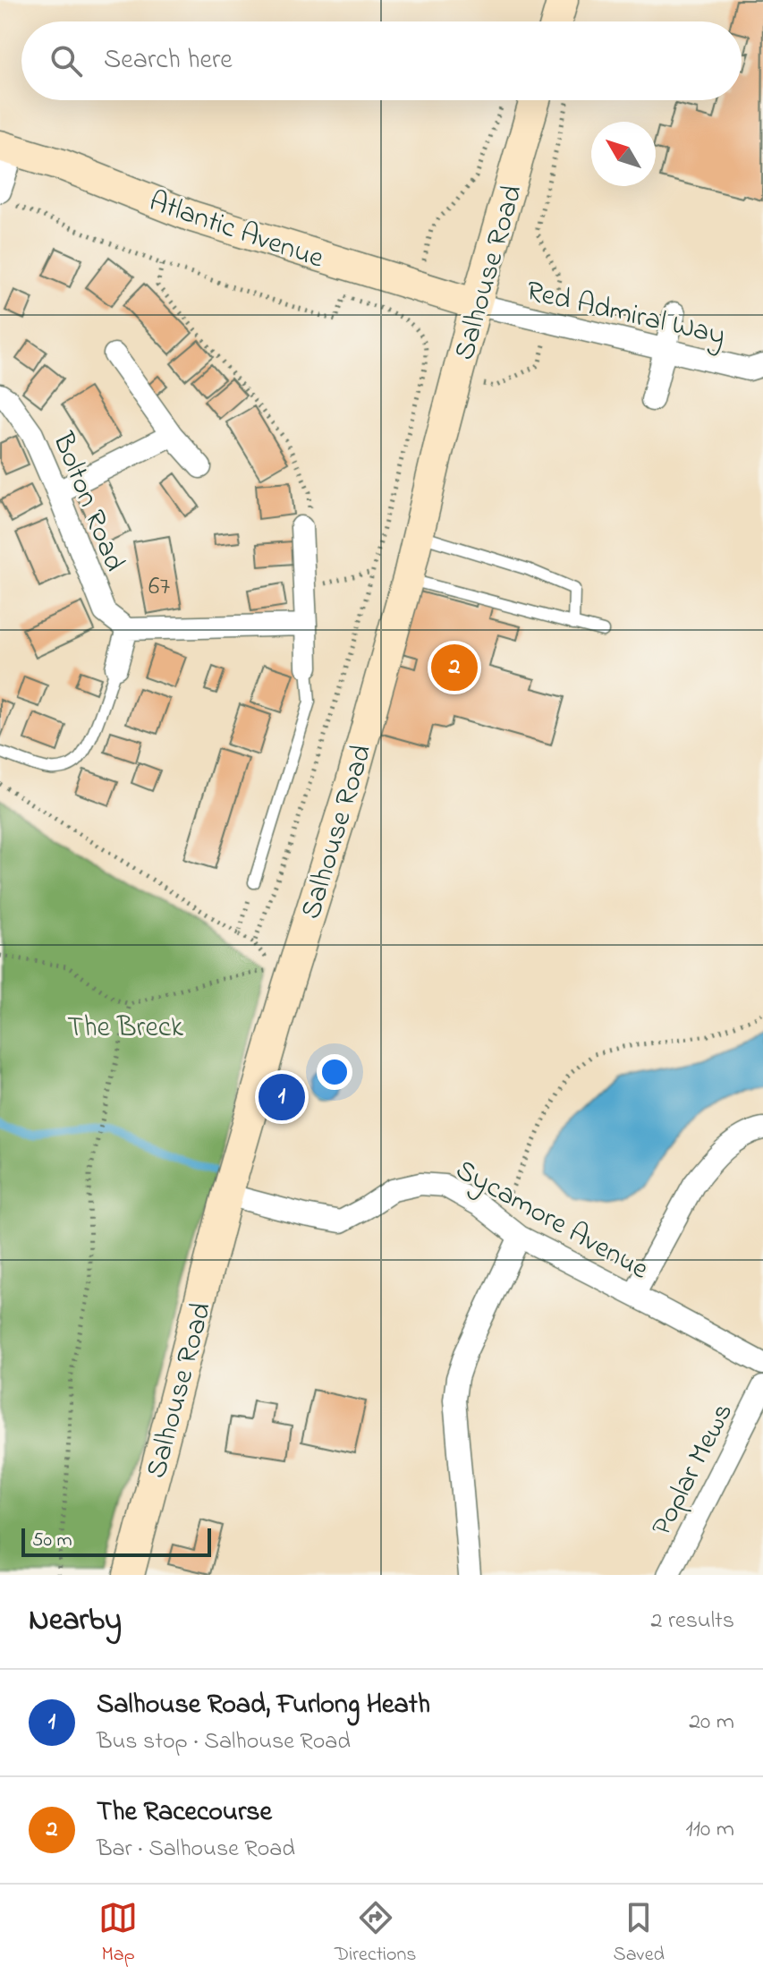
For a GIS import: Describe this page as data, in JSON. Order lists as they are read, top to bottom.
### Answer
{
  "streets": {
    "street": [
      "Atlantic Avenue",
      "Salhouse Road",
      "Red Admiral Way",
      "Bolton Road",
      "Sycamore Avenue",
      "Poplar Mews"
    ]
  },
  "crossings": [
    ["Atlantic Avenue", "Salhouse Road"],
    ["Atlantic Avenue", "Red Admiral Way"],
    ["Salhouse Road", "Red Admiral Way"],
    ["Salhouse Road", "Sycamore Avenue"]
  ],
  "parks": ["The Breck"],
  "house_numbers": ["67"],
  "scale_bar": "50 m",
  "north": "top left",
  "page": {
    "search": "Search here",
    "pins": ["2", "1"],
    "scale": "50 m",
    "heading": ["Nearby", "2 results"],
    "list": [
      {
        "mark": "1",
        "name": "Salhouse Road, Furlong Heath",
        "note": "Bus stop · Salhouse Road",
        "value": "20 m"
      },
      {
        "mark": "2",
        "name": "The Racecourse",
        "note": "Bar · Salhouse Road",
        "value": "110 m"
      }
    ],
    "nav": ["Map", "Directions", "Saved"]
  }
}
